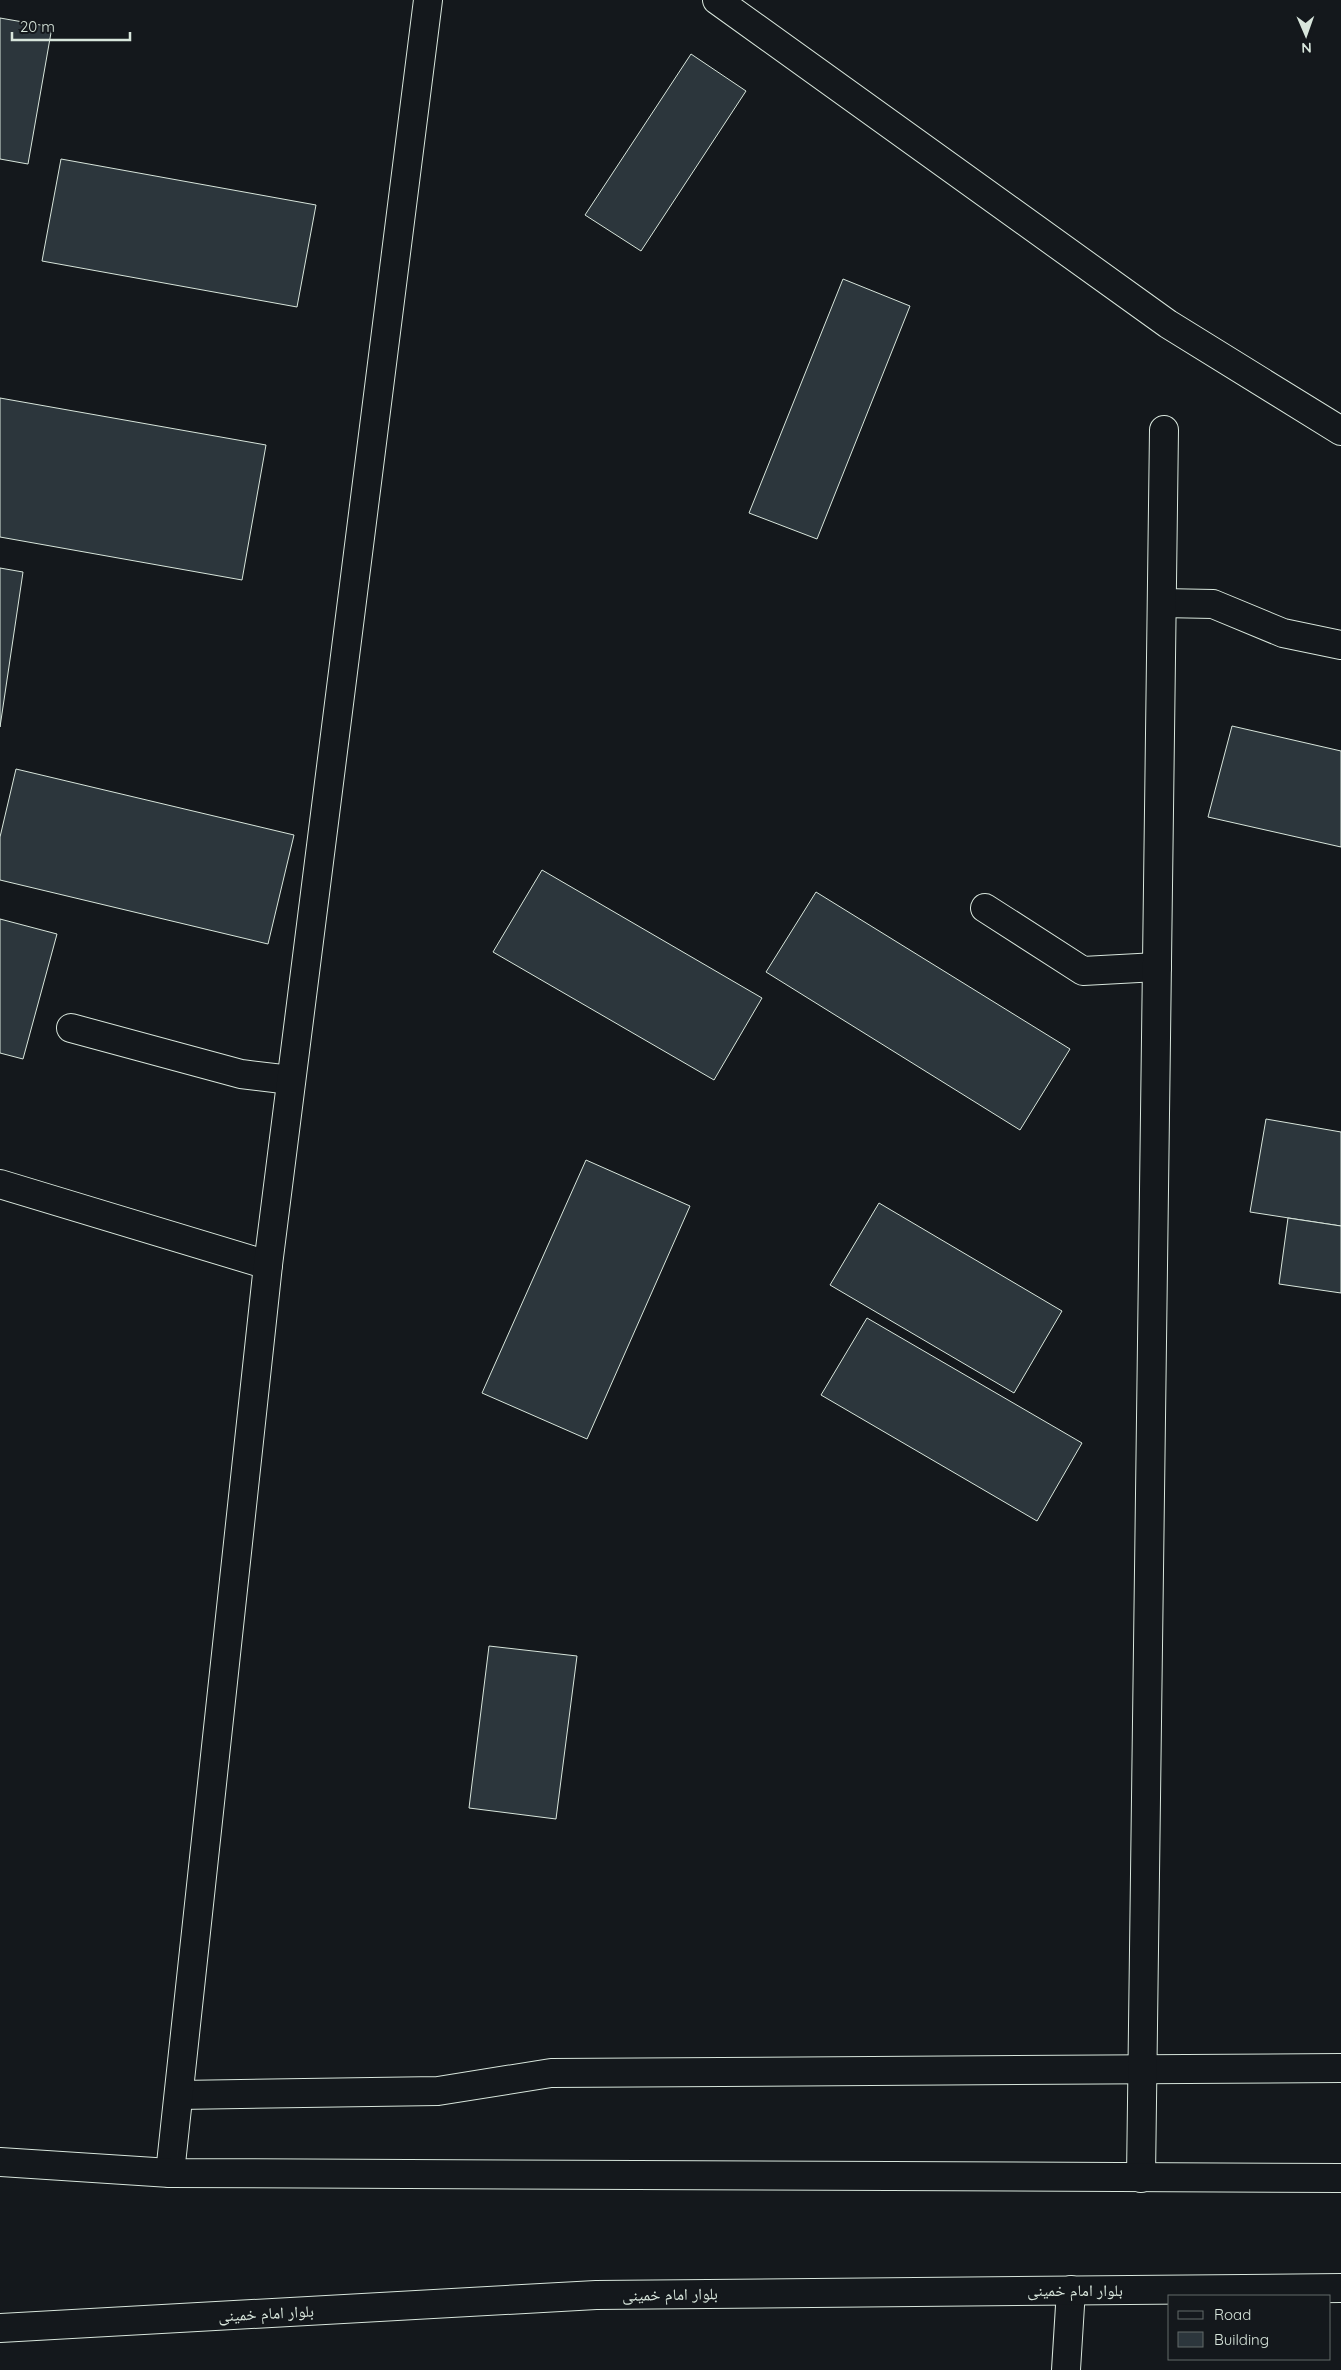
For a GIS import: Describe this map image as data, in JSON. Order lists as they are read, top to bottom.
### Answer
{
  "streets": {
    "main road": ["بلوار امام خمینی"]
  },
  "legend": ["Road", "Building"],
  "scale_bar": "20 m",
  "north": "bottom"
}
